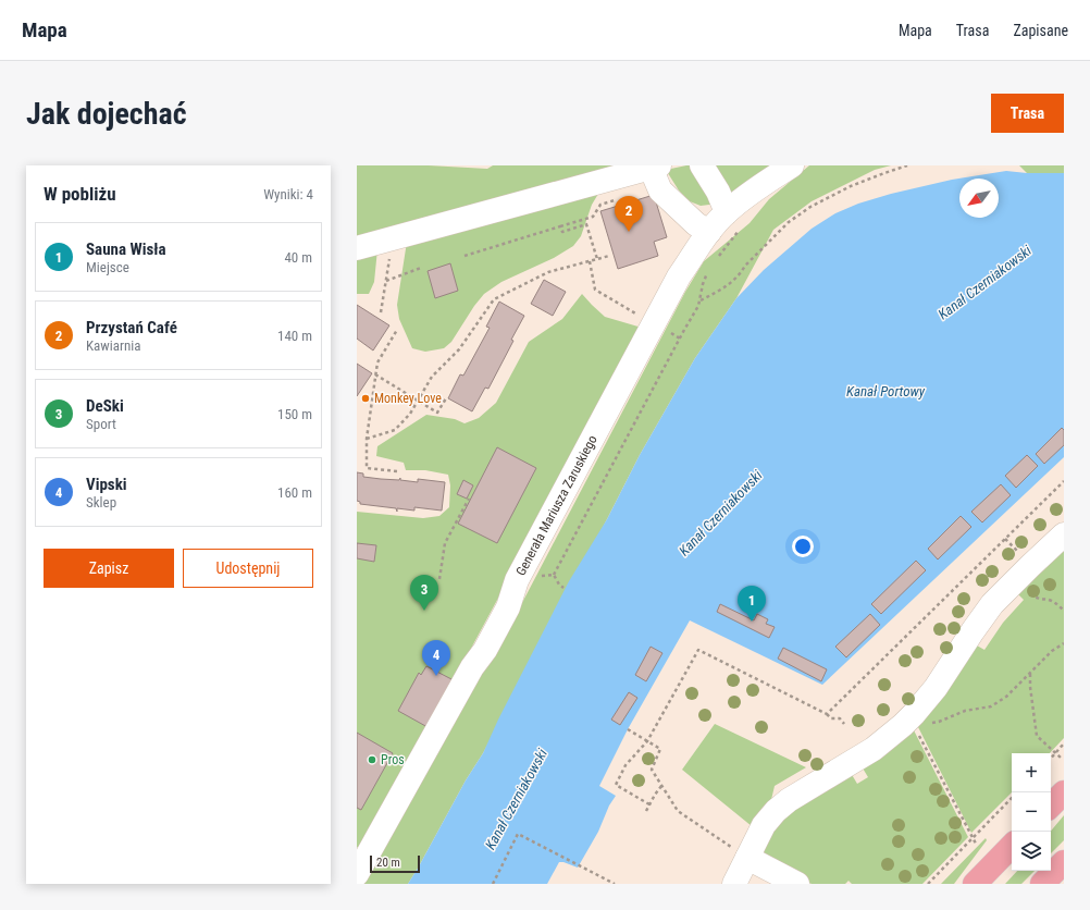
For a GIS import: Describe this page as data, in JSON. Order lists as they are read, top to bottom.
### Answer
{
  "streets": {
    "lane": ["Generała Mariusza Zaruskiego"]
  },
  "water": ["Kanał Czerniakowski", "Kanał Portowy"],
  "places": ["Monkey Love", "Pros"],
  "scale_bar": "20 m",
  "north": "bottom left",
  "page": {
    "header": "Mapa",
    "nav": ["Mapa", "Trasa", "Zapisane"],
    "buttons": [
      "Trasa",
      ["Zapisz", "Udostępnij"]
    ],
    "title": "Jak dojechać",
    "heading": ["W pobliżu", "Wyniki: 4"],
    "pins": [
      "2",
      "3",
      "1",
      "4"
    ],
    "list": [
      {
        "mark": "1",
        "name": "Sauna Wisła",
        "note": "Miejsce",
        "value": "40 m"
      },
      {
        "mark": "2",
        "name": "Przystań Café",
        "note": "Kawiarnia",
        "value": "140 m"
      },
      {
        "mark": "3",
        "name": "DeSki",
        "note": "Sport",
        "value": "150 m"
      },
      {
        "mark": "4",
        "name": "Vipski",
        "note": "Sklep",
        "value": "160 m"
      }
    ],
    "map_buttons": ["+", "−"],
    "scale": "20 m"
  }
}
